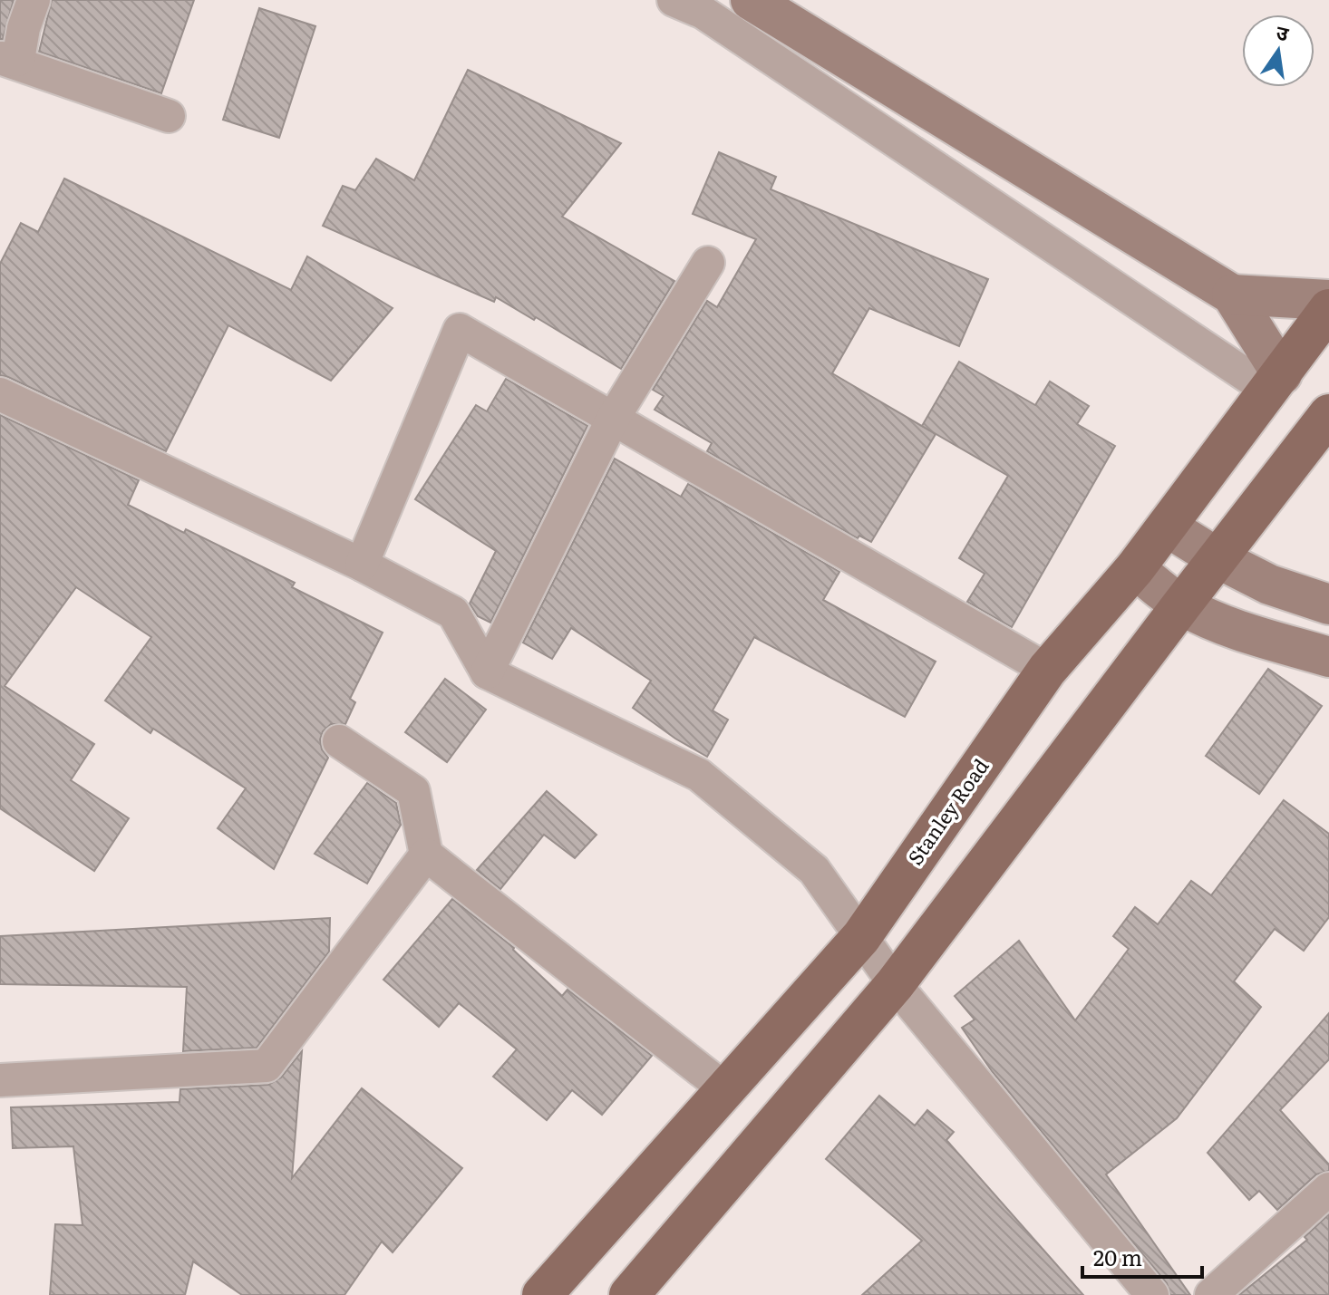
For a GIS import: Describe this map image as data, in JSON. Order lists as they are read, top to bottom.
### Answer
{
  "streets": {
    "main road": ["Stanley Road"]
  },
  "scale_bar": "20 m",
  "north": "top"
}
